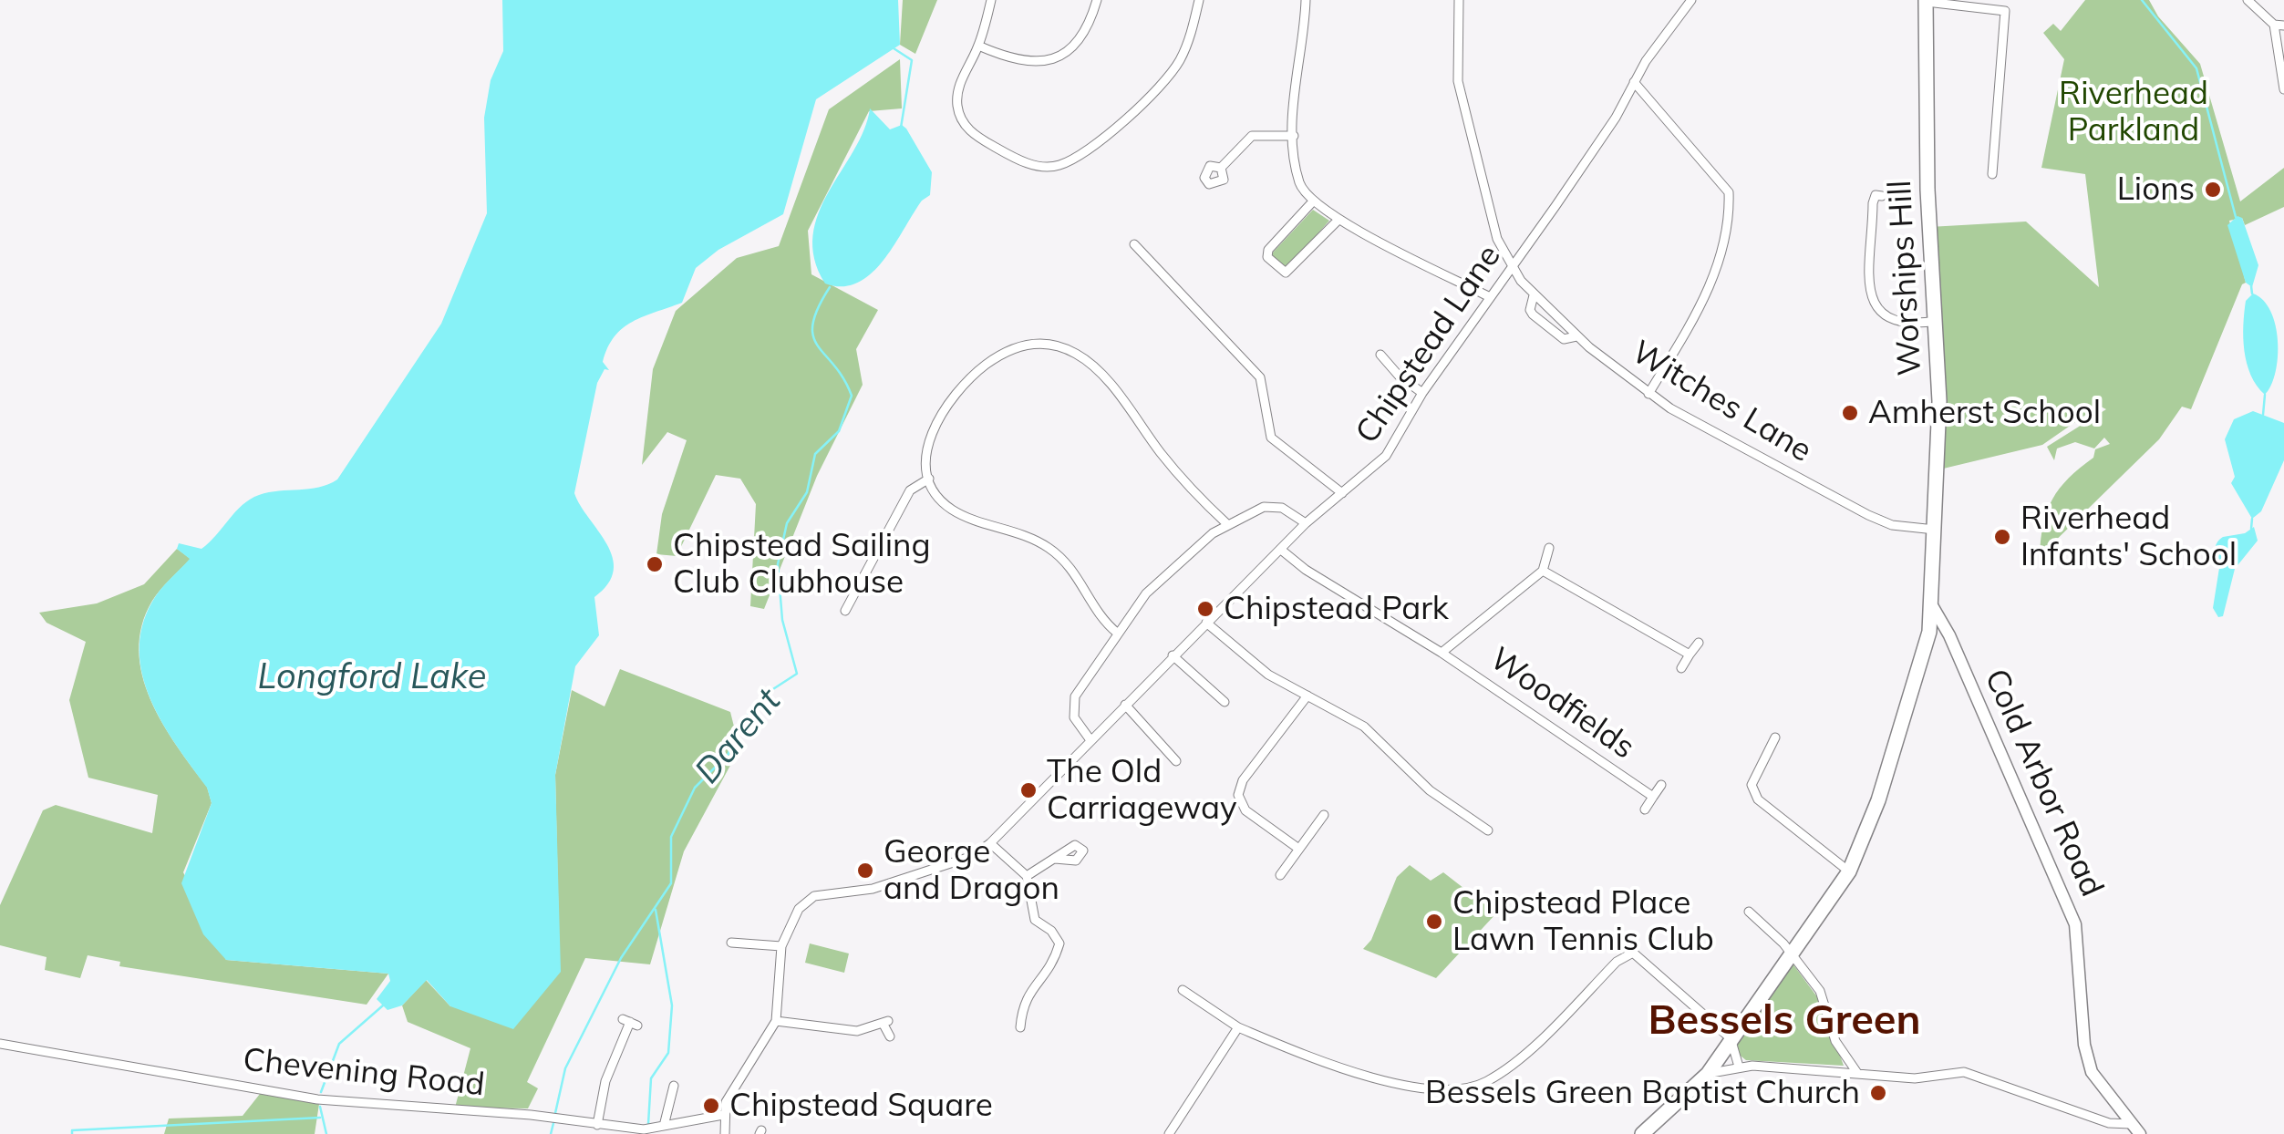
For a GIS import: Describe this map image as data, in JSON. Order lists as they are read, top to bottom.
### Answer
{
  "streets": {
    "highway": ["Worships Hill"],
    "main road": ["Cold Arbor Road"],
    "street": [
      "Chipstead Lane",
      "Witches Lane",
      "Woodfields",
      "Chevening Road"
    ]
  },
  "crossings": [
    ["Worships Hill", "Witches Lane"],
    ["Worships Hill", "Cold Arbor Road"],
    ["Chipstead Lane", "Witches Lane"],
    ["Chipstead Lane", "Woodfields"]
  ],
  "districts": ["Bessels Green"],
  "water": ["Longford Lake", "Darent"],
  "parks": ["Riverhead Parkland"],
  "places": [
    "Lions",
    "Amherst School",
    "Riverhead Infants' School",
    "Chipstead Sailing Club Clubhouse",
    "Chipstead Park",
    "The Old Carriageway",
    "George and Dragon",
    "Chipstead Place Lawn Tennis Club",
    "Bessels Green Baptist Church",
    "Chipstead Square"
  ]
}
